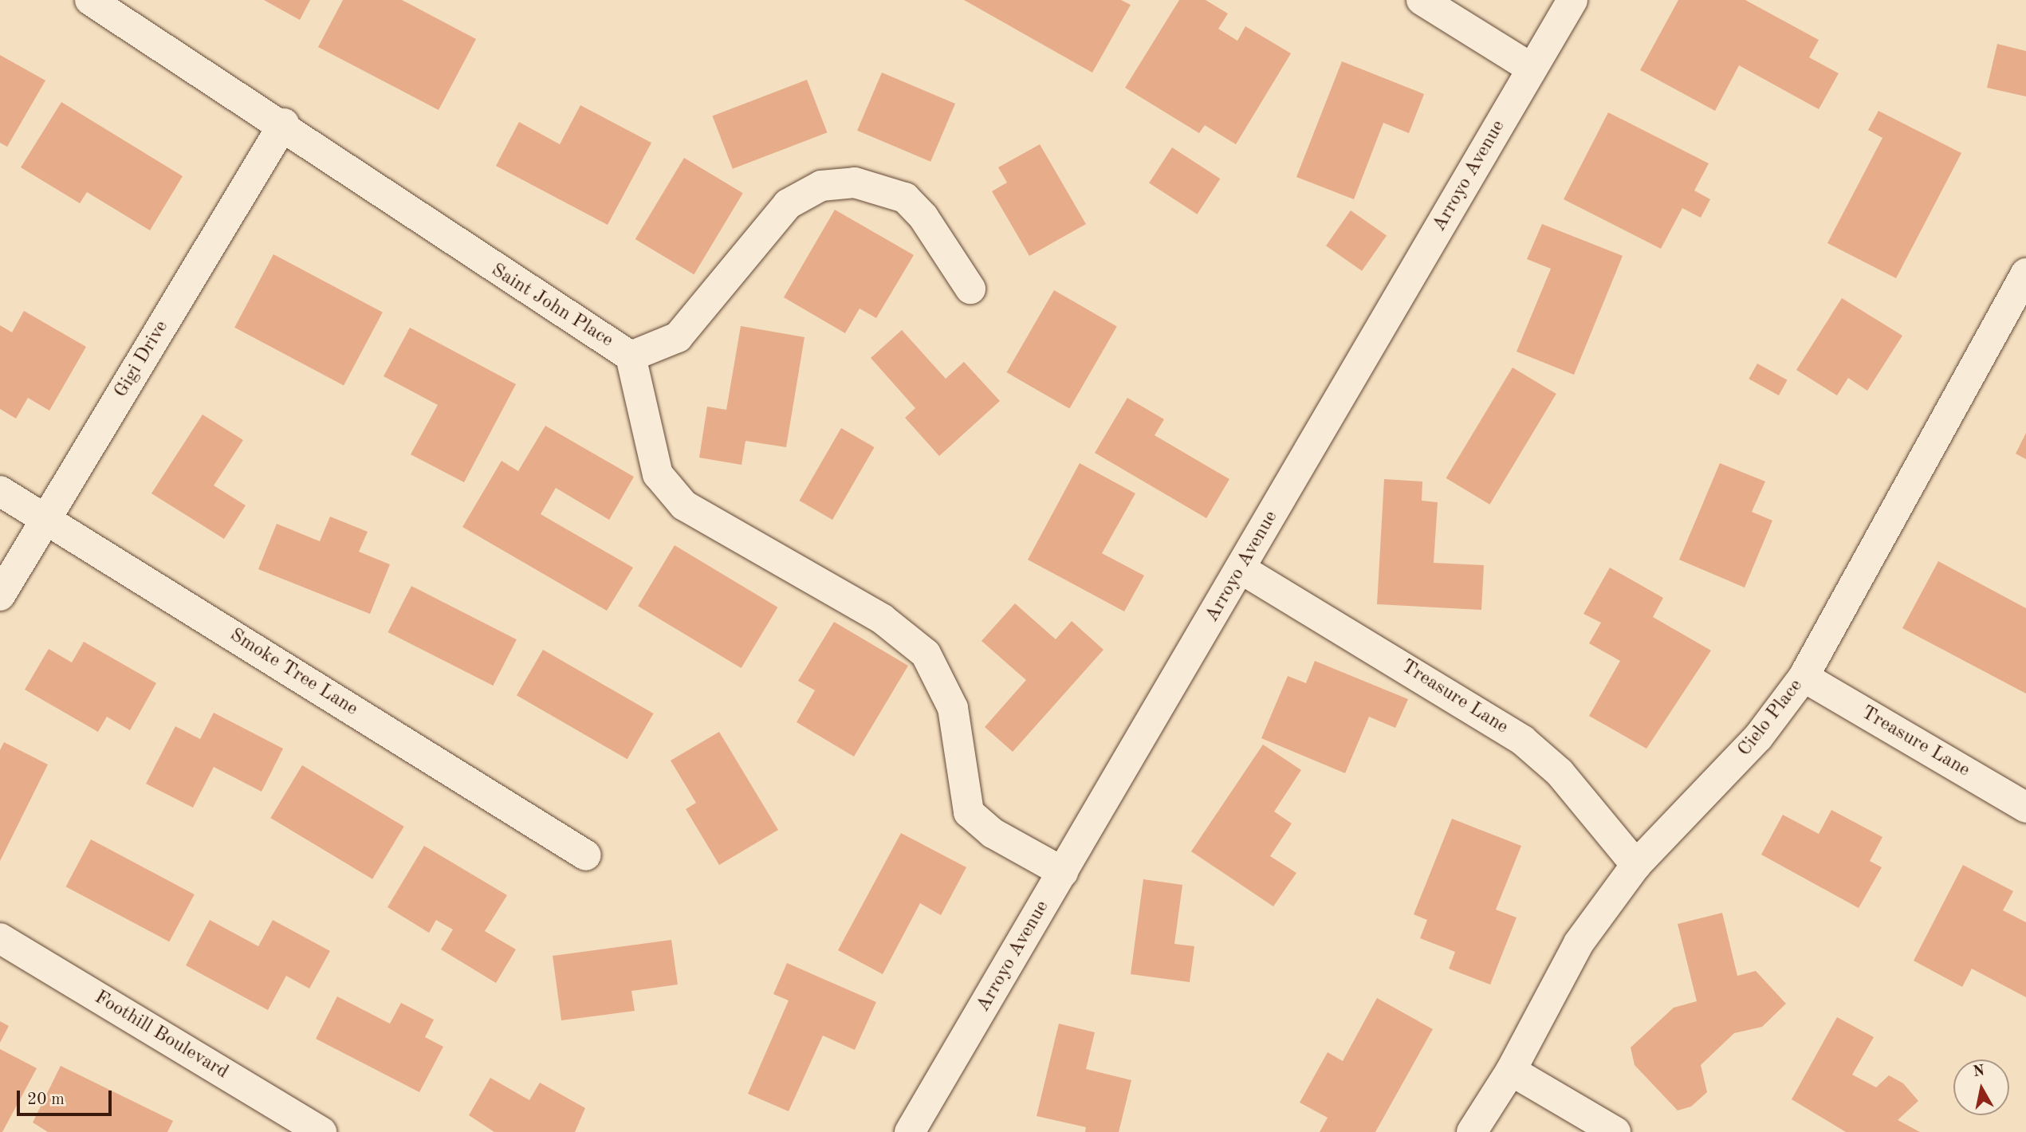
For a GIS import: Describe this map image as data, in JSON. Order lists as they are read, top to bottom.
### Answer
{
  "streets": {
    "street": [
      "Arroyo Avenue",
      "Saint John Place",
      "Gigi Drive",
      "Smoke Tree Lane",
      "Treasure Lane",
      "Cielo Place",
      "Foothill Boulevard"
    ]
  },
  "crossings": [
    ["Arroyo Avenue", "Treasure Lane"],
    ["Saint John Place", "Gigi Drive"],
    ["Gigi Drive", "Smoke Tree Lane"],
    ["Treasure Lane", "Cielo Place"]
  ],
  "scale_bar": "20 m",
  "north": "top"
}
